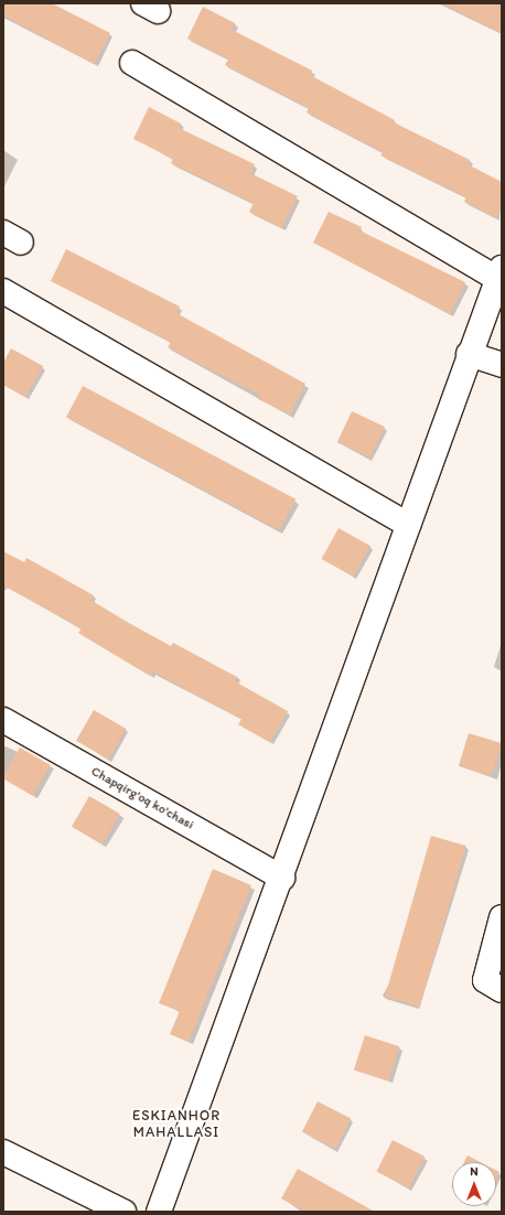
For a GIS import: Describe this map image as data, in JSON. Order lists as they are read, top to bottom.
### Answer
{
  "streets": {
    "street": ["Chapqirg'oq ko'chasi"]
  },
  "districts": ["ESKIANHOR MAHALLASI"],
  "north": "top"
}
